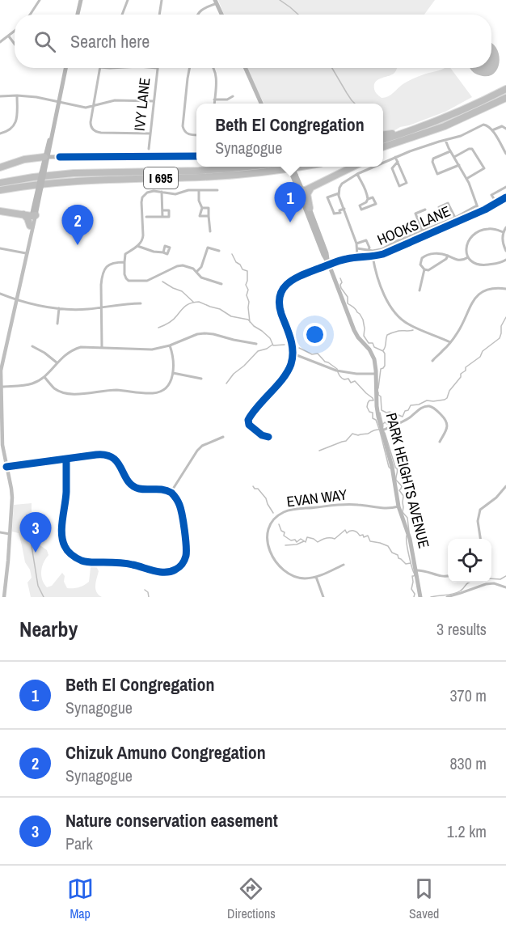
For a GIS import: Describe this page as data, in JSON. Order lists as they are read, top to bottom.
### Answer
{
  "streets": {
    "highway": ["I 695"],
    "main road": ["PARK HEIGHTS AVENUE"],
    "street": ["IVY LANE", "HOOKS LANE", "EVAN WAY"]
  },
  "crossings": [
    ["HOOKS LANE", "PARK HEIGHTS AVENUE"],
    ["PARK HEIGHTS AVENUE", "EVAN WAY"]
  ],
  "page": {
    "search": "Search here",
    "popup": ["Beth El Congregation", "Synagogue"],
    "pins": ["1", "2", "3"],
    "heading": ["Nearby", "3 results"],
    "list": [
      {
        "mark": "1",
        "name": "Beth El Congregation",
        "note": "Synagogue",
        "value": "370 m"
      },
      {
        "mark": "2",
        "name": "Chizuk Amuno Congregation",
        "note": "Synagogue",
        "value": "830 m"
      },
      {
        "mark": "3",
        "name": "Nature conservation easement",
        "note": "Park",
        "value": "1.2 km"
      }
    ],
    "nav": ["Map", "Directions", "Saved"]
  }
}
